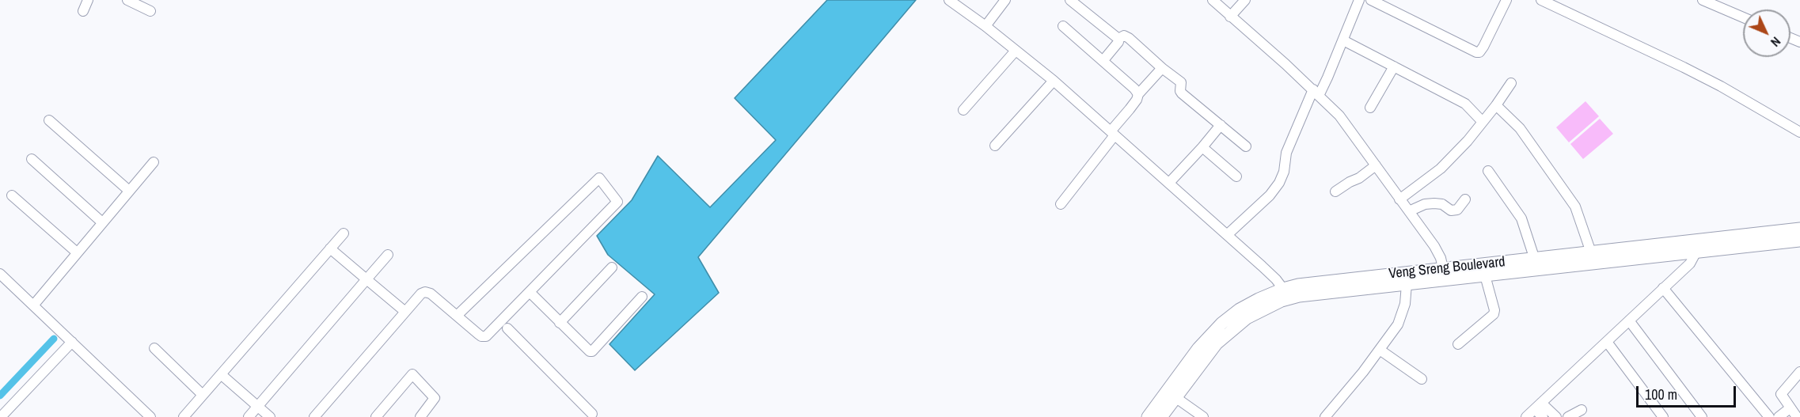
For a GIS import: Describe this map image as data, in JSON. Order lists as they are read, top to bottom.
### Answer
{
  "streets": {
    "main road": ["Veng Sreng Boulevard"]
  },
  "scale_bar": "100 m",
  "north": "bottom right"
}
